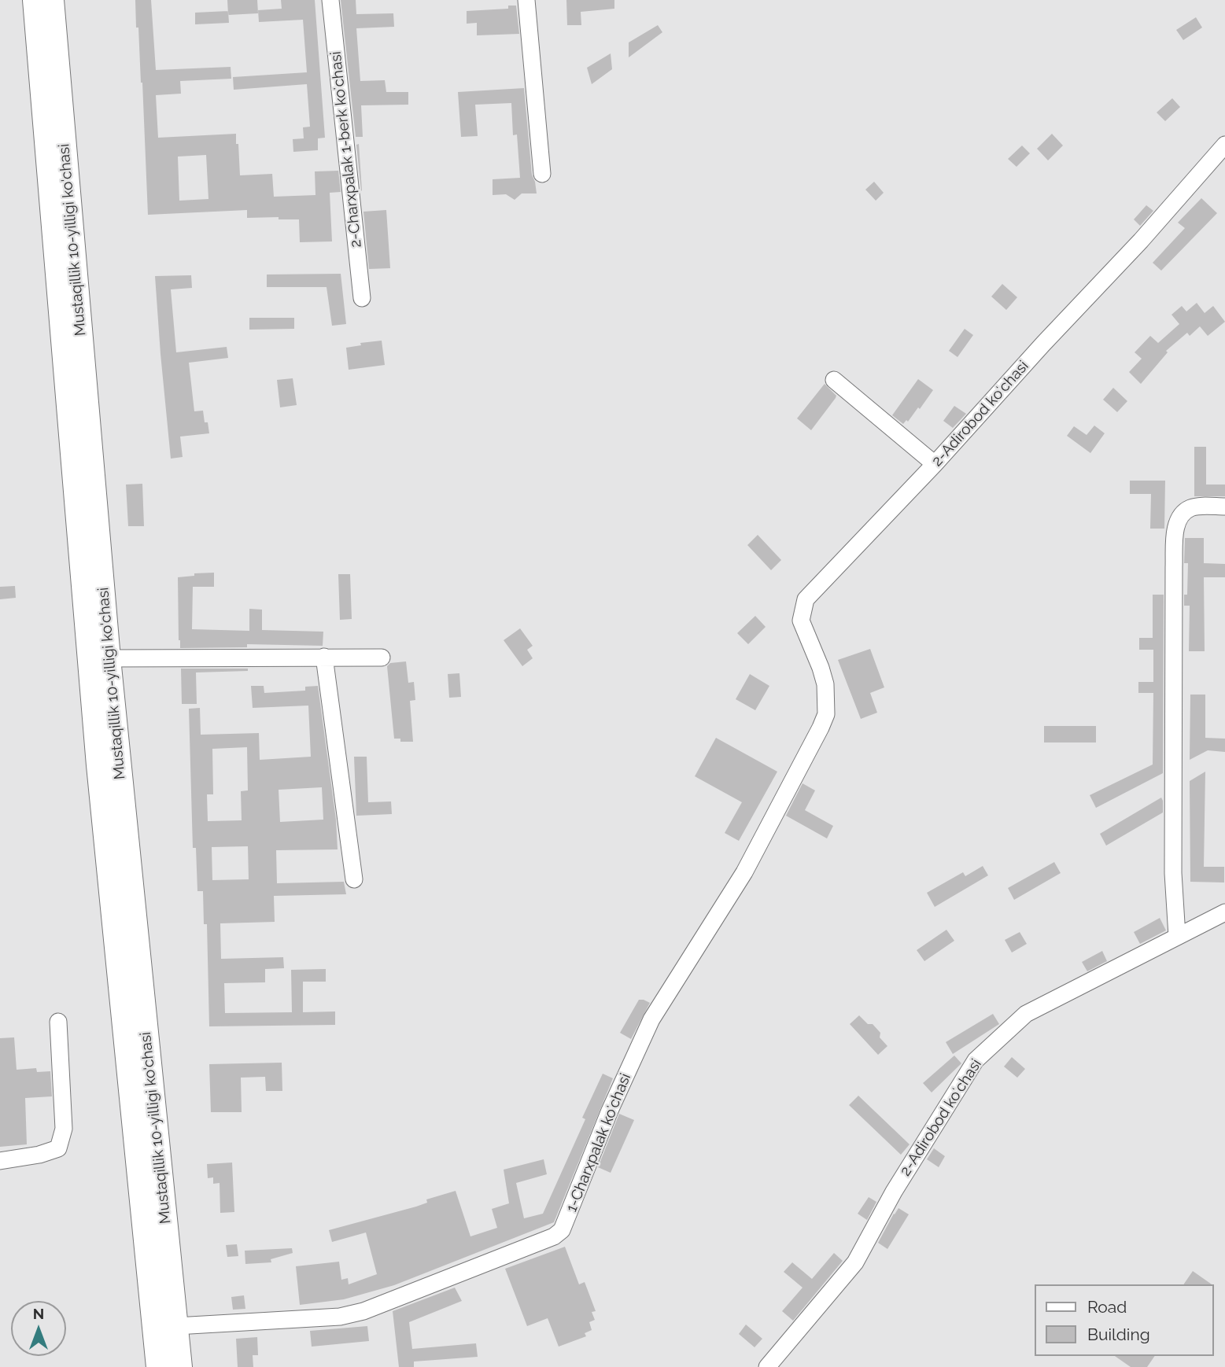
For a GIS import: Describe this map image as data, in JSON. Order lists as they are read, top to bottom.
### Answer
{
  "streets": {
    "main road": ["Mustaqillik 10-yilligi ko'chasi"],
    "street": ["2-Charxpalak 1-berk koʻchasi", "2-Adirobod koʻchasi", "1-Charxpalak koʻchasi"]
  },
  "crossings": [
    ["Mustaqillik 10-yilligi ko'chasi", "1-Charxpalak koʻchasi"],
    ["2-Adirobod koʻchasi", "1-Charxpalak koʻchasi"]
  ],
  "legend": ["Road", "Building"],
  "north": "top"
}
